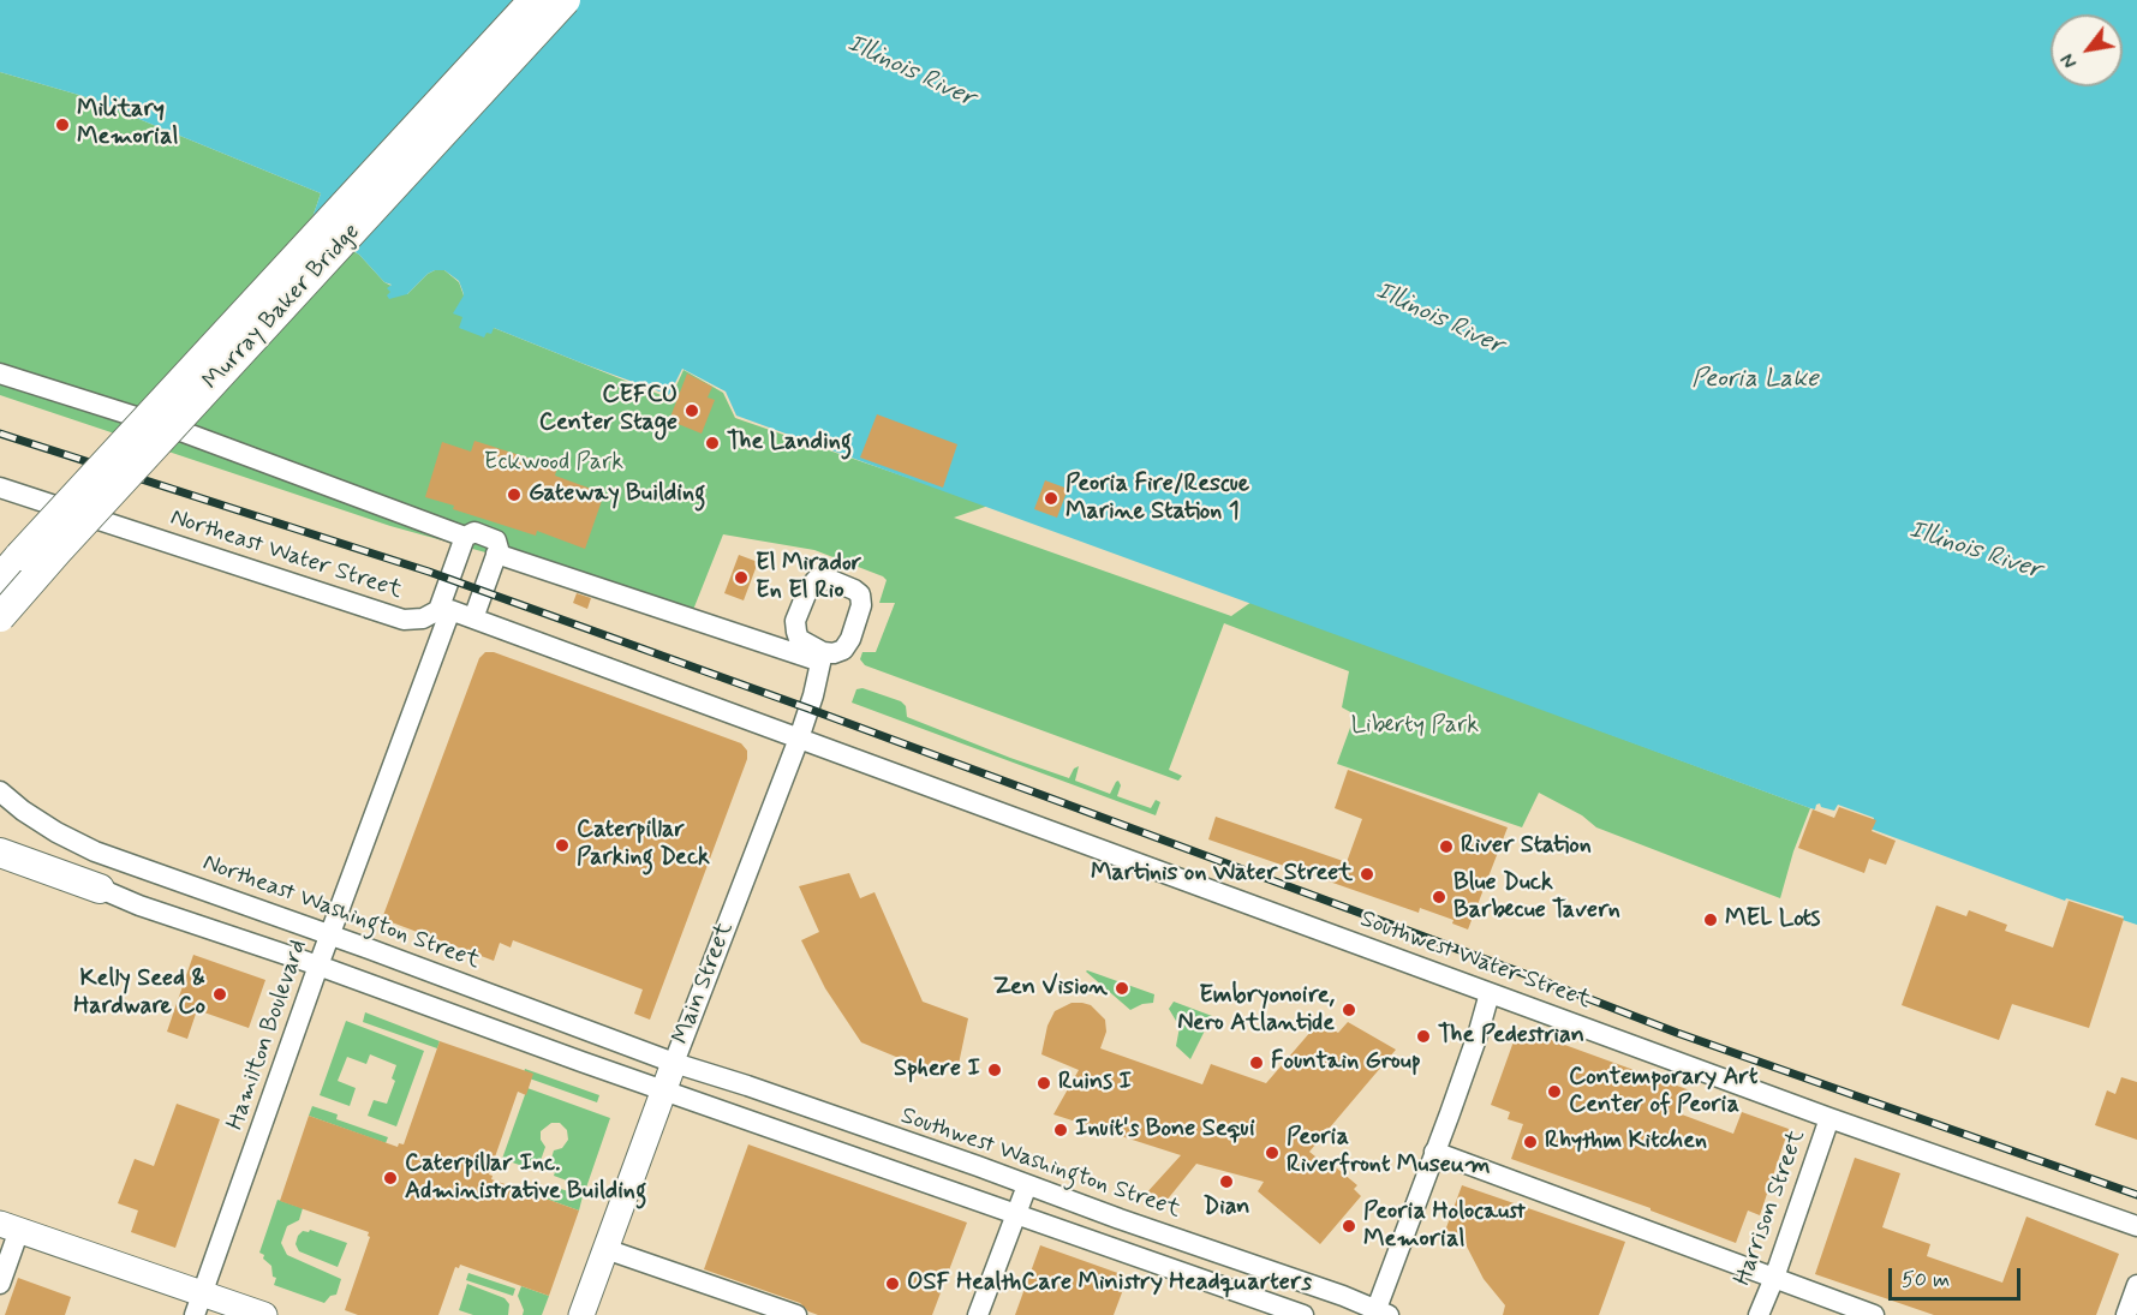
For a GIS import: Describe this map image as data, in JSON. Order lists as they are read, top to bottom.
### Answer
{
  "streets": {
    "highway": ["Murray Baker Bridge"],
    "main road": ["Main Street"],
    "street": [
      "Northeast Water Street",
      "Northeast Washington Street",
      "Southwest Water Street",
      "Hamilton Boulevard",
      "Southwest Washington Street",
      "Harrison Street"
    ]
  },
  "crossings": [
    ["Northeast Water Street", "Hamilton Boulevard"],
    ["Northeast Washington Street", "Main Street"],
    ["Northeast Washington Street", "Hamilton Boulevard"],
    ["Northeast Washington Street", "Southwest Washington Street"],
    ["Southwest Water Street", "Main Street"],
    ["Southwest Water Street", "Harrison Street"],
    ["Main Street", "Southwest Washington Street"]
  ],
  "water": ["Illinois River", "Peoria Lake"],
  "parks": ["Eckwood Park", "Liberty Park"],
  "places": [
    "Military Memorial",
    "CEFCU Center Stage",
    "The Landing",
    "Gateway Building",
    "Peoria Fire/Rescue Marine Station 1",
    "El Mirador En El Rio",
    "Caterpillar Parking Deck",
    "River Station",
    "Martinis on Water Street",
    "Blue Duck Barbecue Tavern",
    "MEL Lots",
    "Zen Vision",
    "Kelly Seed & Hardware Co",
    "Embryonoire, Nero Atlantide",
    "The Pedestrian",
    "Fountain Group",
    "Sphere I",
    "Ruins I",
    "Contemporary Art Center of Peoria",
    "Inuit's Bone Sequi",
    "Rhythm Kitchen",
    "Peoria Riverfront Museum",
    "Caterpillar Inc. Administrative Building",
    "Dian",
    "Peoria Holocaust Memorial",
    "OSF HealthCare Ministry Headquarters"
  ],
  "scale_bar": "50 m",
  "north": "bottom left"
}
